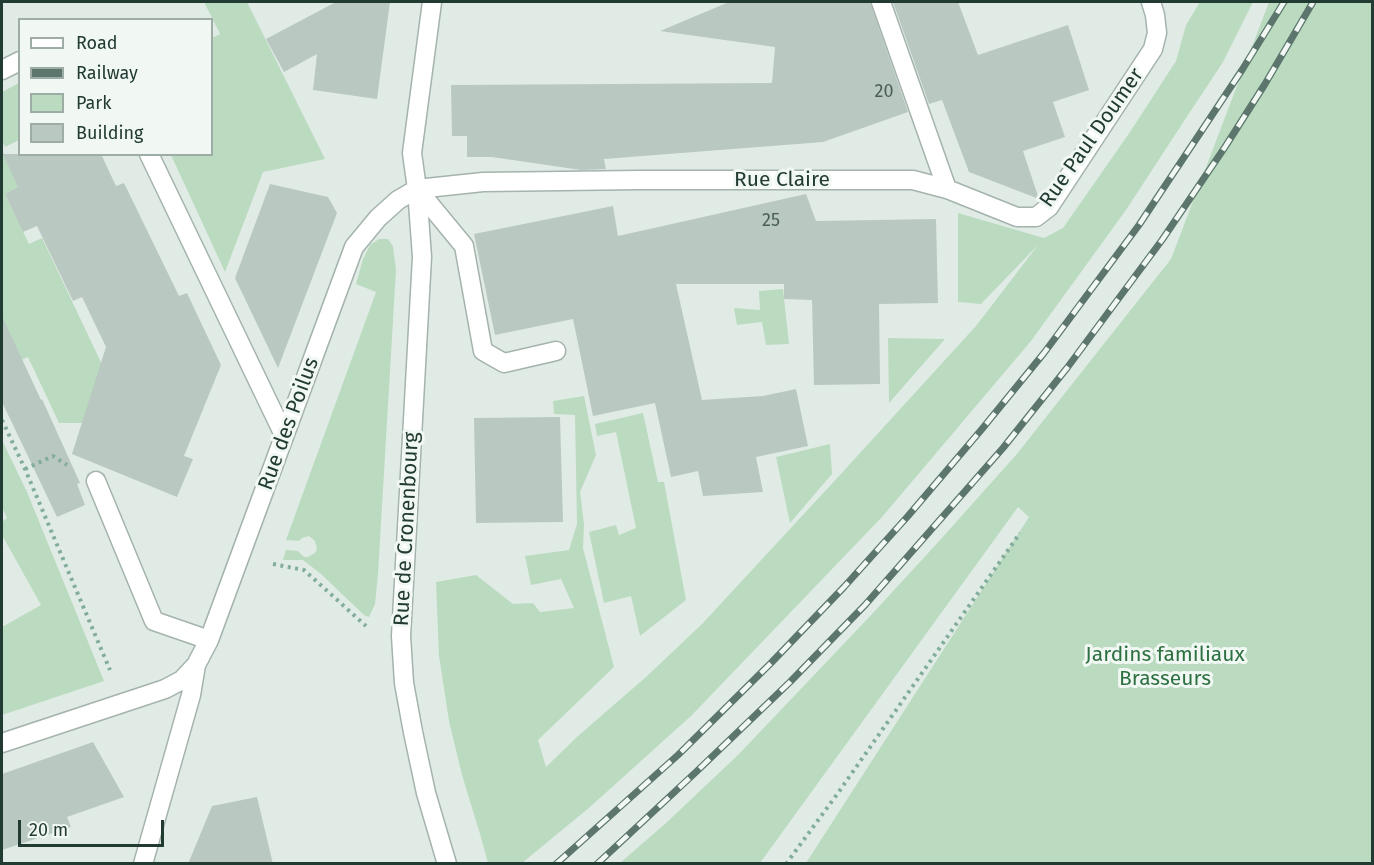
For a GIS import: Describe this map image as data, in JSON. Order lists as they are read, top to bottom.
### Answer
{
  "streets": {
    "street": [
      "Rue Paul Doumer",
      "Rue Claire",
      "Rue des Poilus",
      "Rue de Cronenbourg"
    ]
  },
  "crossings": [
    ["Rue Paul Doumer", "Rue Claire"],
    ["Rue Claire", "Rue des Poilus"],
    ["Rue Claire", "Rue de Cronenbourg"],
    ["Rue des Poilus", "Rue de Cronenbourg"]
  ],
  "parks": ["Jardins familiaux Brasseurs"],
  "house_numbers": ["20", "25"],
  "legend": [
    "Road",
    "Railway",
    "Park",
    "Building"
  ],
  "scale_bar": "20 m"
}
